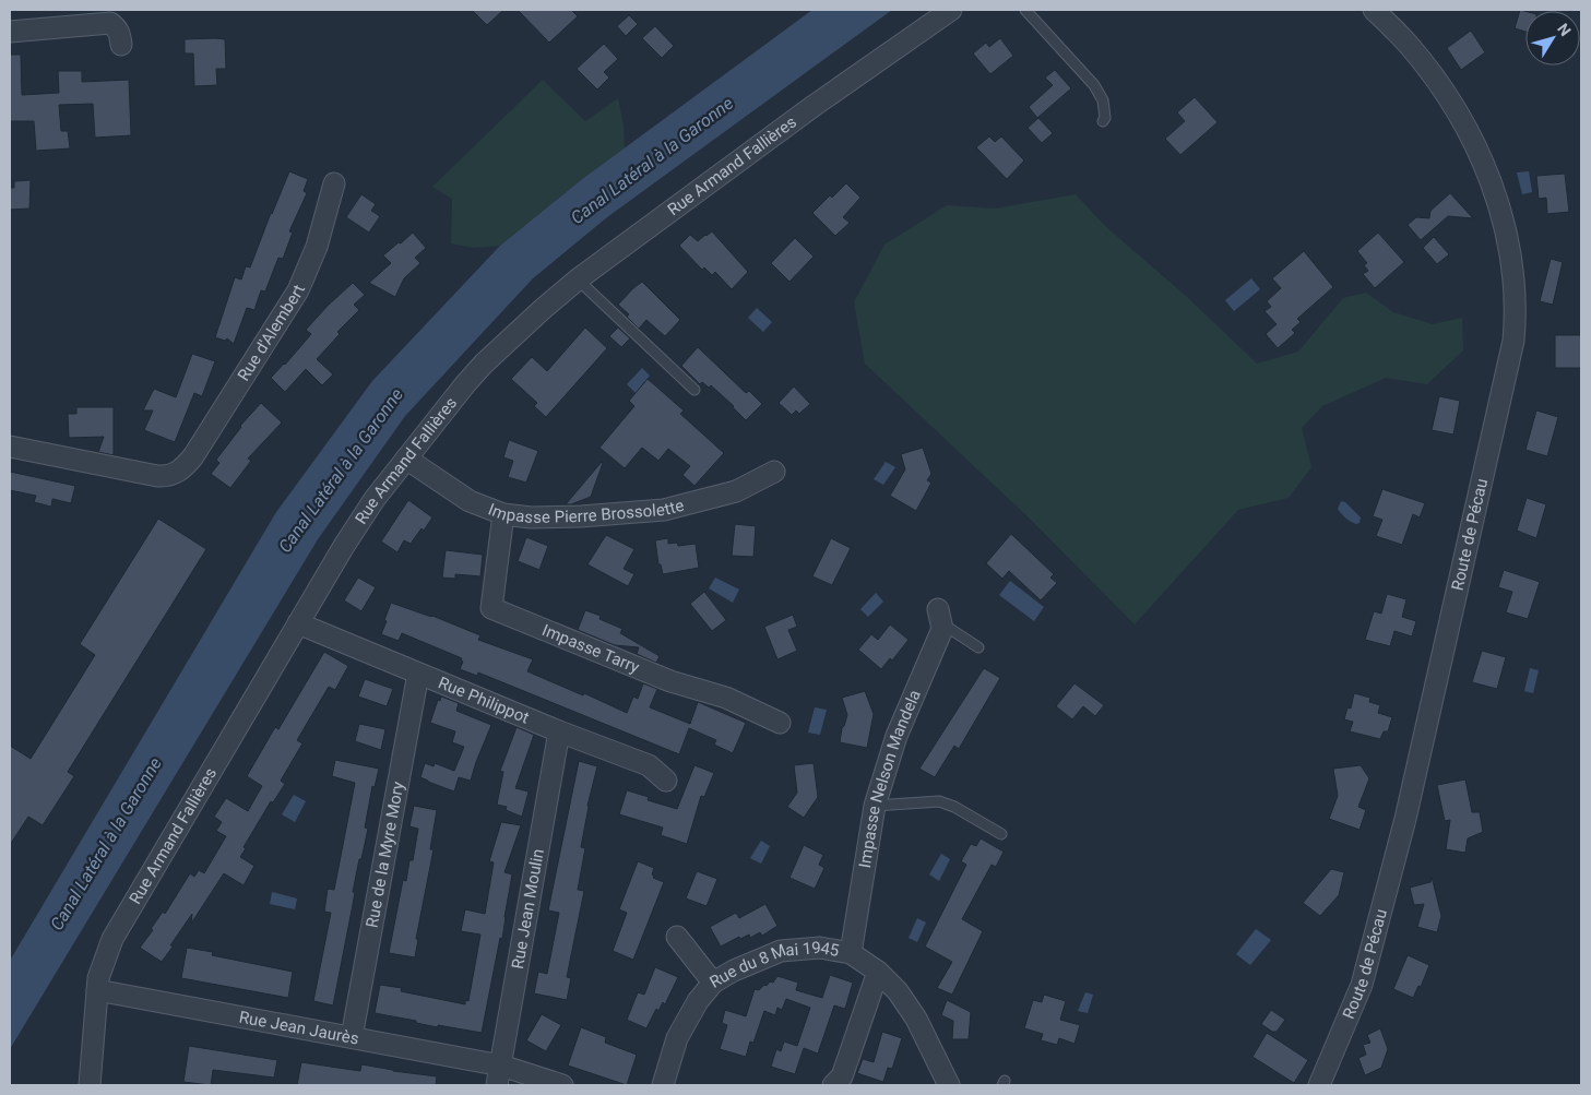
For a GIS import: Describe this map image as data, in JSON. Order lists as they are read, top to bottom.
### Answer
{
  "streets": {
    "street": [
      "Rue Armand Fallières",
      "Rue d'Alembert",
      "Impasse Pierre Brossolette",
      "Route de Pécau",
      "Impasse Tarry",
      "Rue Philippot",
      "Impasse Nelson Mandela",
      "Rue de la Myre Mory",
      "Rue Jean Moulin",
      "Rue du 8 Mai 1945",
      "Rue Jean Jaurès"
    ]
  },
  "crossings": [
    ["Rue Armand Fallières", "Impasse Pierre Brossolette"],
    ["Rue Armand Fallières", "Rue Philippot"],
    ["Rue Armand Fallières", "Rue Jean Jaurès"],
    ["Impasse Pierre Brossolette", "Impasse Tarry"],
    ["Rue Philippot", "Rue de la Myre Mory"],
    ["Rue Philippot", "Rue Jean Moulin"],
    ["Impasse Nelson Mandela", "Rue du 8 Mai 1945"],
    ["Rue de la Myre Mory", "Rue Jean Jaurès"],
    ["Rue Jean Moulin", "Rue Jean Jaurès"]
  ],
  "water": ["Canal Latéral à la Garonne"],
  "north": "top right"
}
